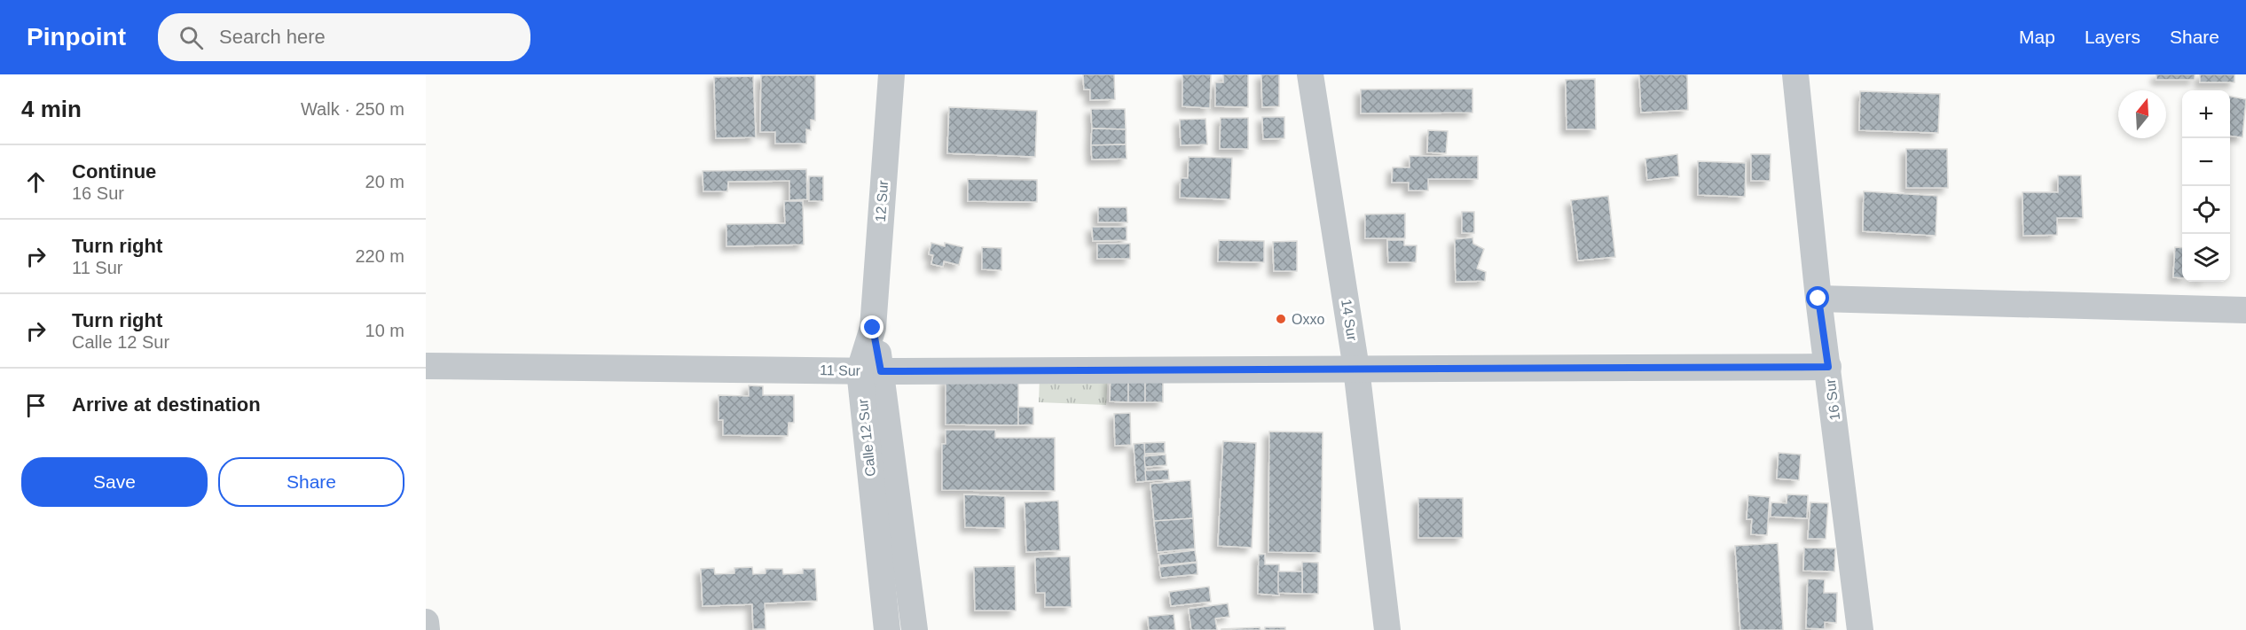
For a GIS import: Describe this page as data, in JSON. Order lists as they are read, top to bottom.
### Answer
{
  "streets": {
    "street": [
      "12 Sur",
      "14 Sur",
      "11 Sur",
      "16 Sur",
      "Calle 12 Sur"
    ]
  },
  "crossings": [
    ["12 Sur", "Calle 12 Sur"],
    ["14 Sur", "11 Sur"],
    ["11 Sur", "16 Sur"],
    ["11 Sur", "Calle 12 Sur"]
  ],
  "places": ["Oxxo"],
  "north": "top",
  "page": {
    "header": "Pinpoint",
    "search": "Search here",
    "nav": ["Map", "Layers", "Share"],
    "heading": ["4 min", "Walk · 250 m"],
    "map_buttons": ["+", "−"],
    "list": [
      ["Continue", "16 Sur", "20 m"],
      ["Turn right", "11 Sur", "220 m"],
      ["Turn right", "Calle 12 Sur", "10 m"],
      "Arrive at destination"
    ],
    "buttons": ["Save", "Share"]
  }
}
